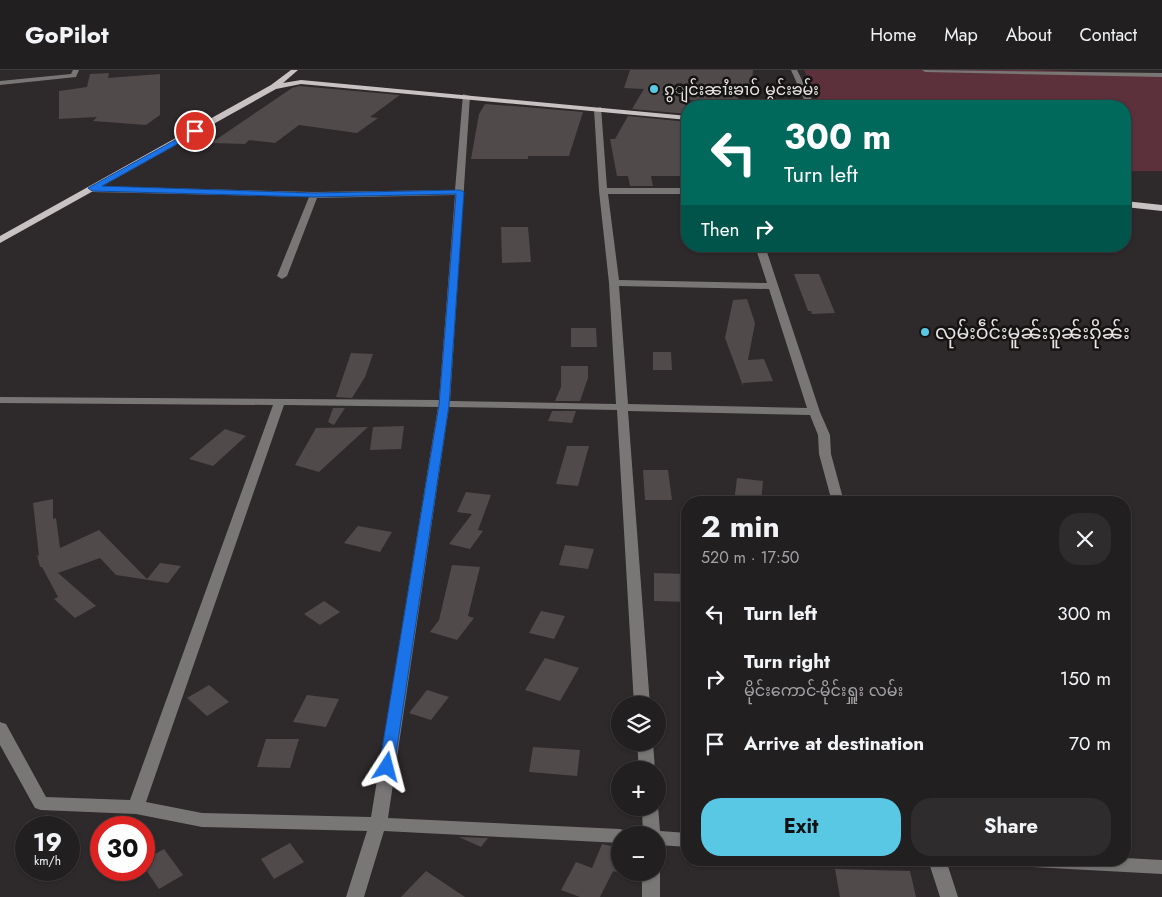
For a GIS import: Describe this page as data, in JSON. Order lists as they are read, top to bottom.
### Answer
{
  "places": ["ၵွျင်းၼၢႆးၶၢဝ် မွင်းၶမ်း", "လုမ်းဝဵင်းမူၼ်းၵူၼ်းၵိုၼ်း"],
  "page": {
    "header": "GoPilot",
    "nav": [
      "Home",
      "Map",
      "About",
      "Contact"
    ],
    "turn": ["300 m", "Turn left"],
    "then": "Then",
    "heading": ["2 min", "520 m · 17:50"],
    "list": [
      {
        "name": "Turn left",
        "value": "300 m"
      },
      {
        "name": "Turn right",
        "note": "မိုင်းကောင်-မိုင်းရှူး လမ်း",
        "value": "150 m"
      },
      {
        "name": "Arrive at destination",
        "value": "70 m"
      }
    ],
    "map_buttons": ["+", "−"],
    "buttons": ["Exit", "Share"],
    "speed": "19 km/h",
    "limit": "30"
  }
}
